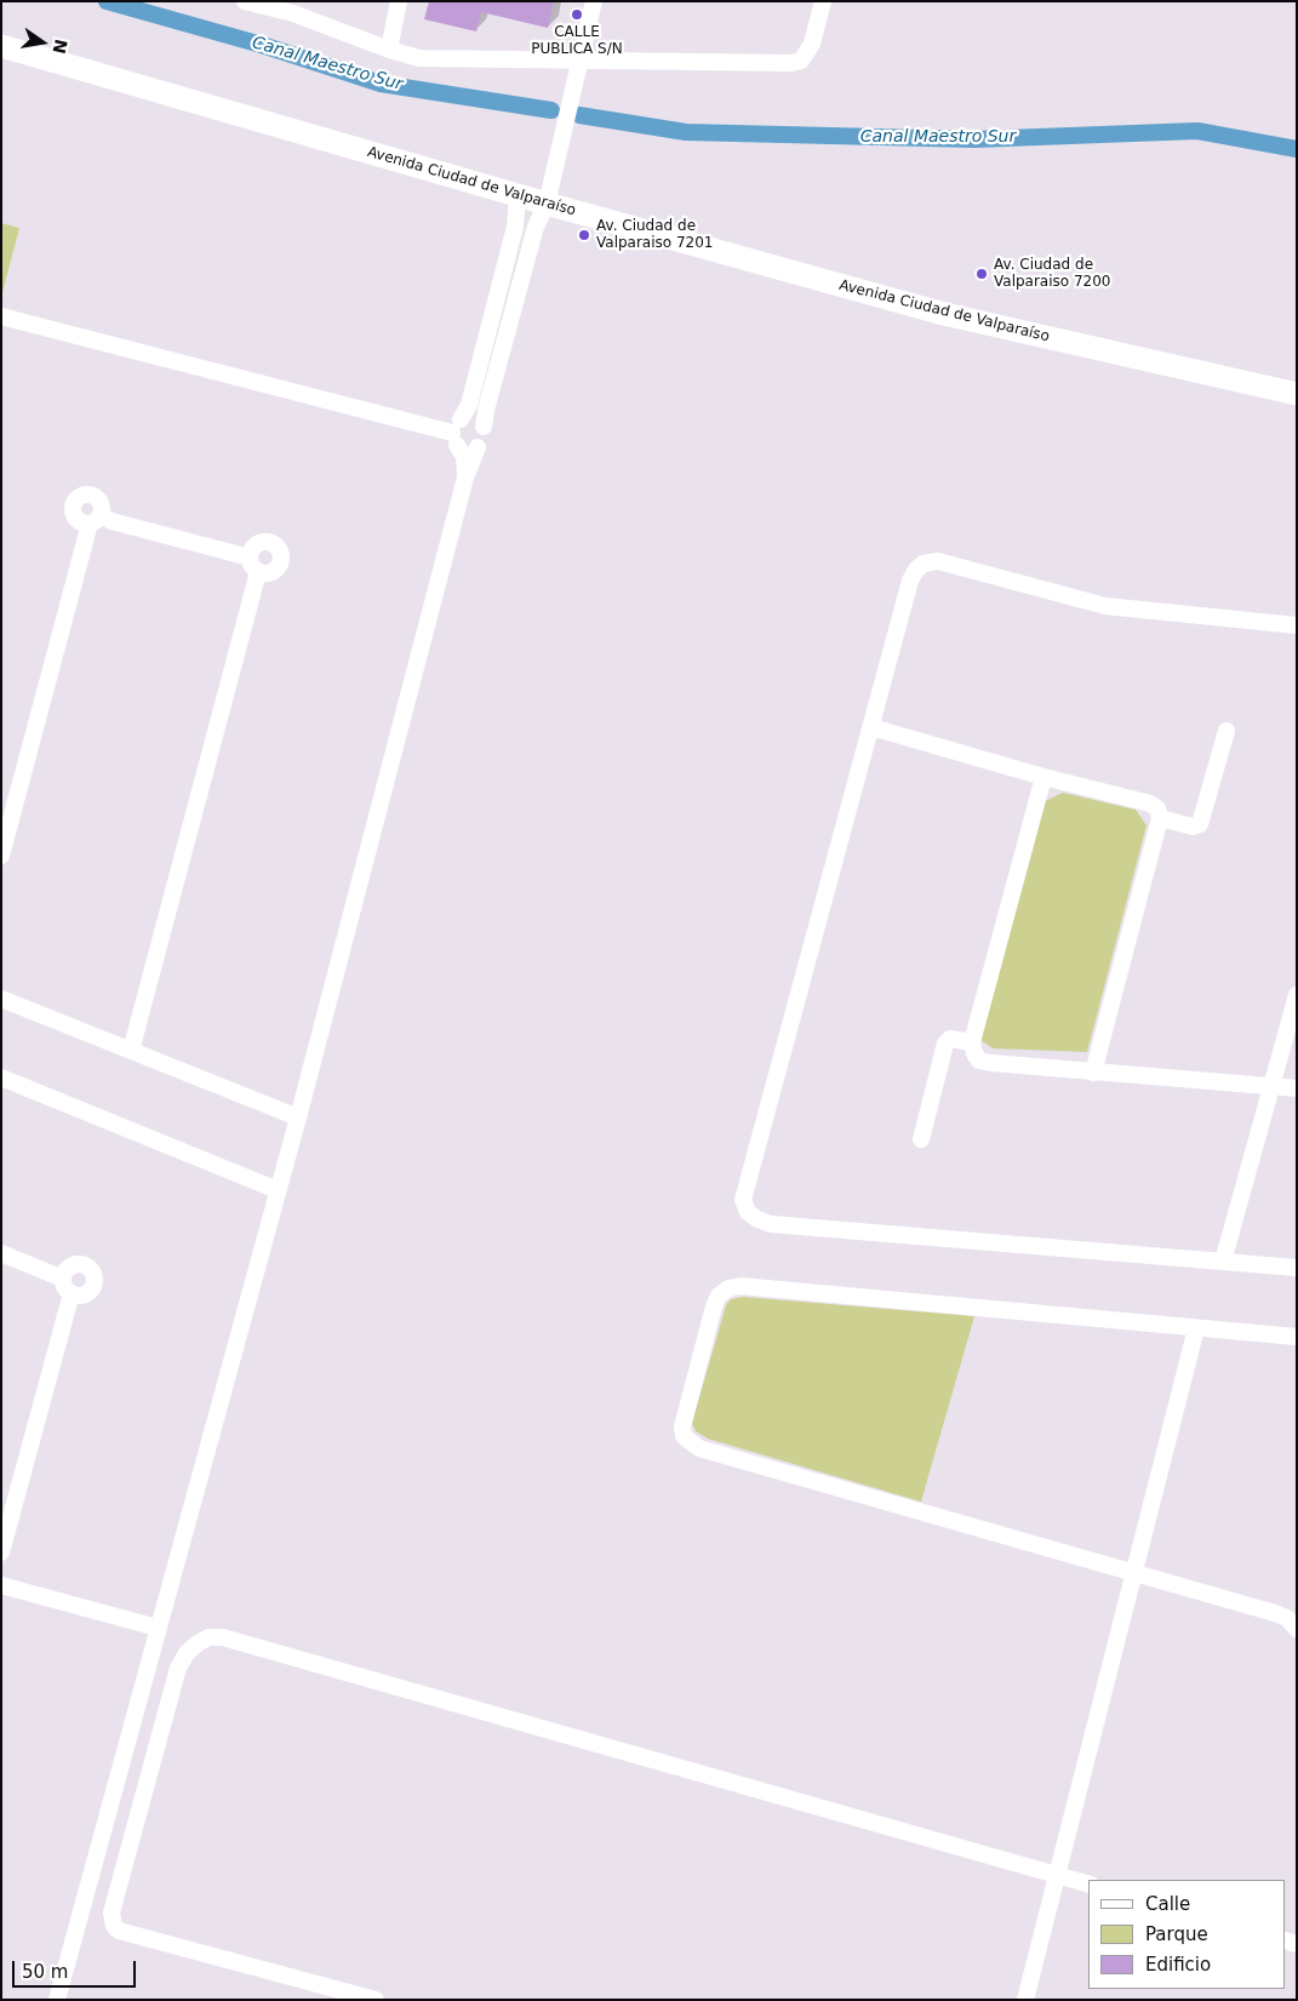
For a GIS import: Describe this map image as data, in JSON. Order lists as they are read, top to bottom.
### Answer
{
  "streets": {
    "main road": ["Avenida Ciudad de Valparaíso"]
  },
  "water": ["Canal Maestro Sur"],
  "places": ["CALLE PUBLICA S/N", "Av. Ciudad de Valparaiso 7201", "Av. Ciudad de Valparaiso 7200"],
  "legend": ["Calle", "Parque", "Edificio"],
  "scale_bar": "50 m",
  "north": "right"
}
